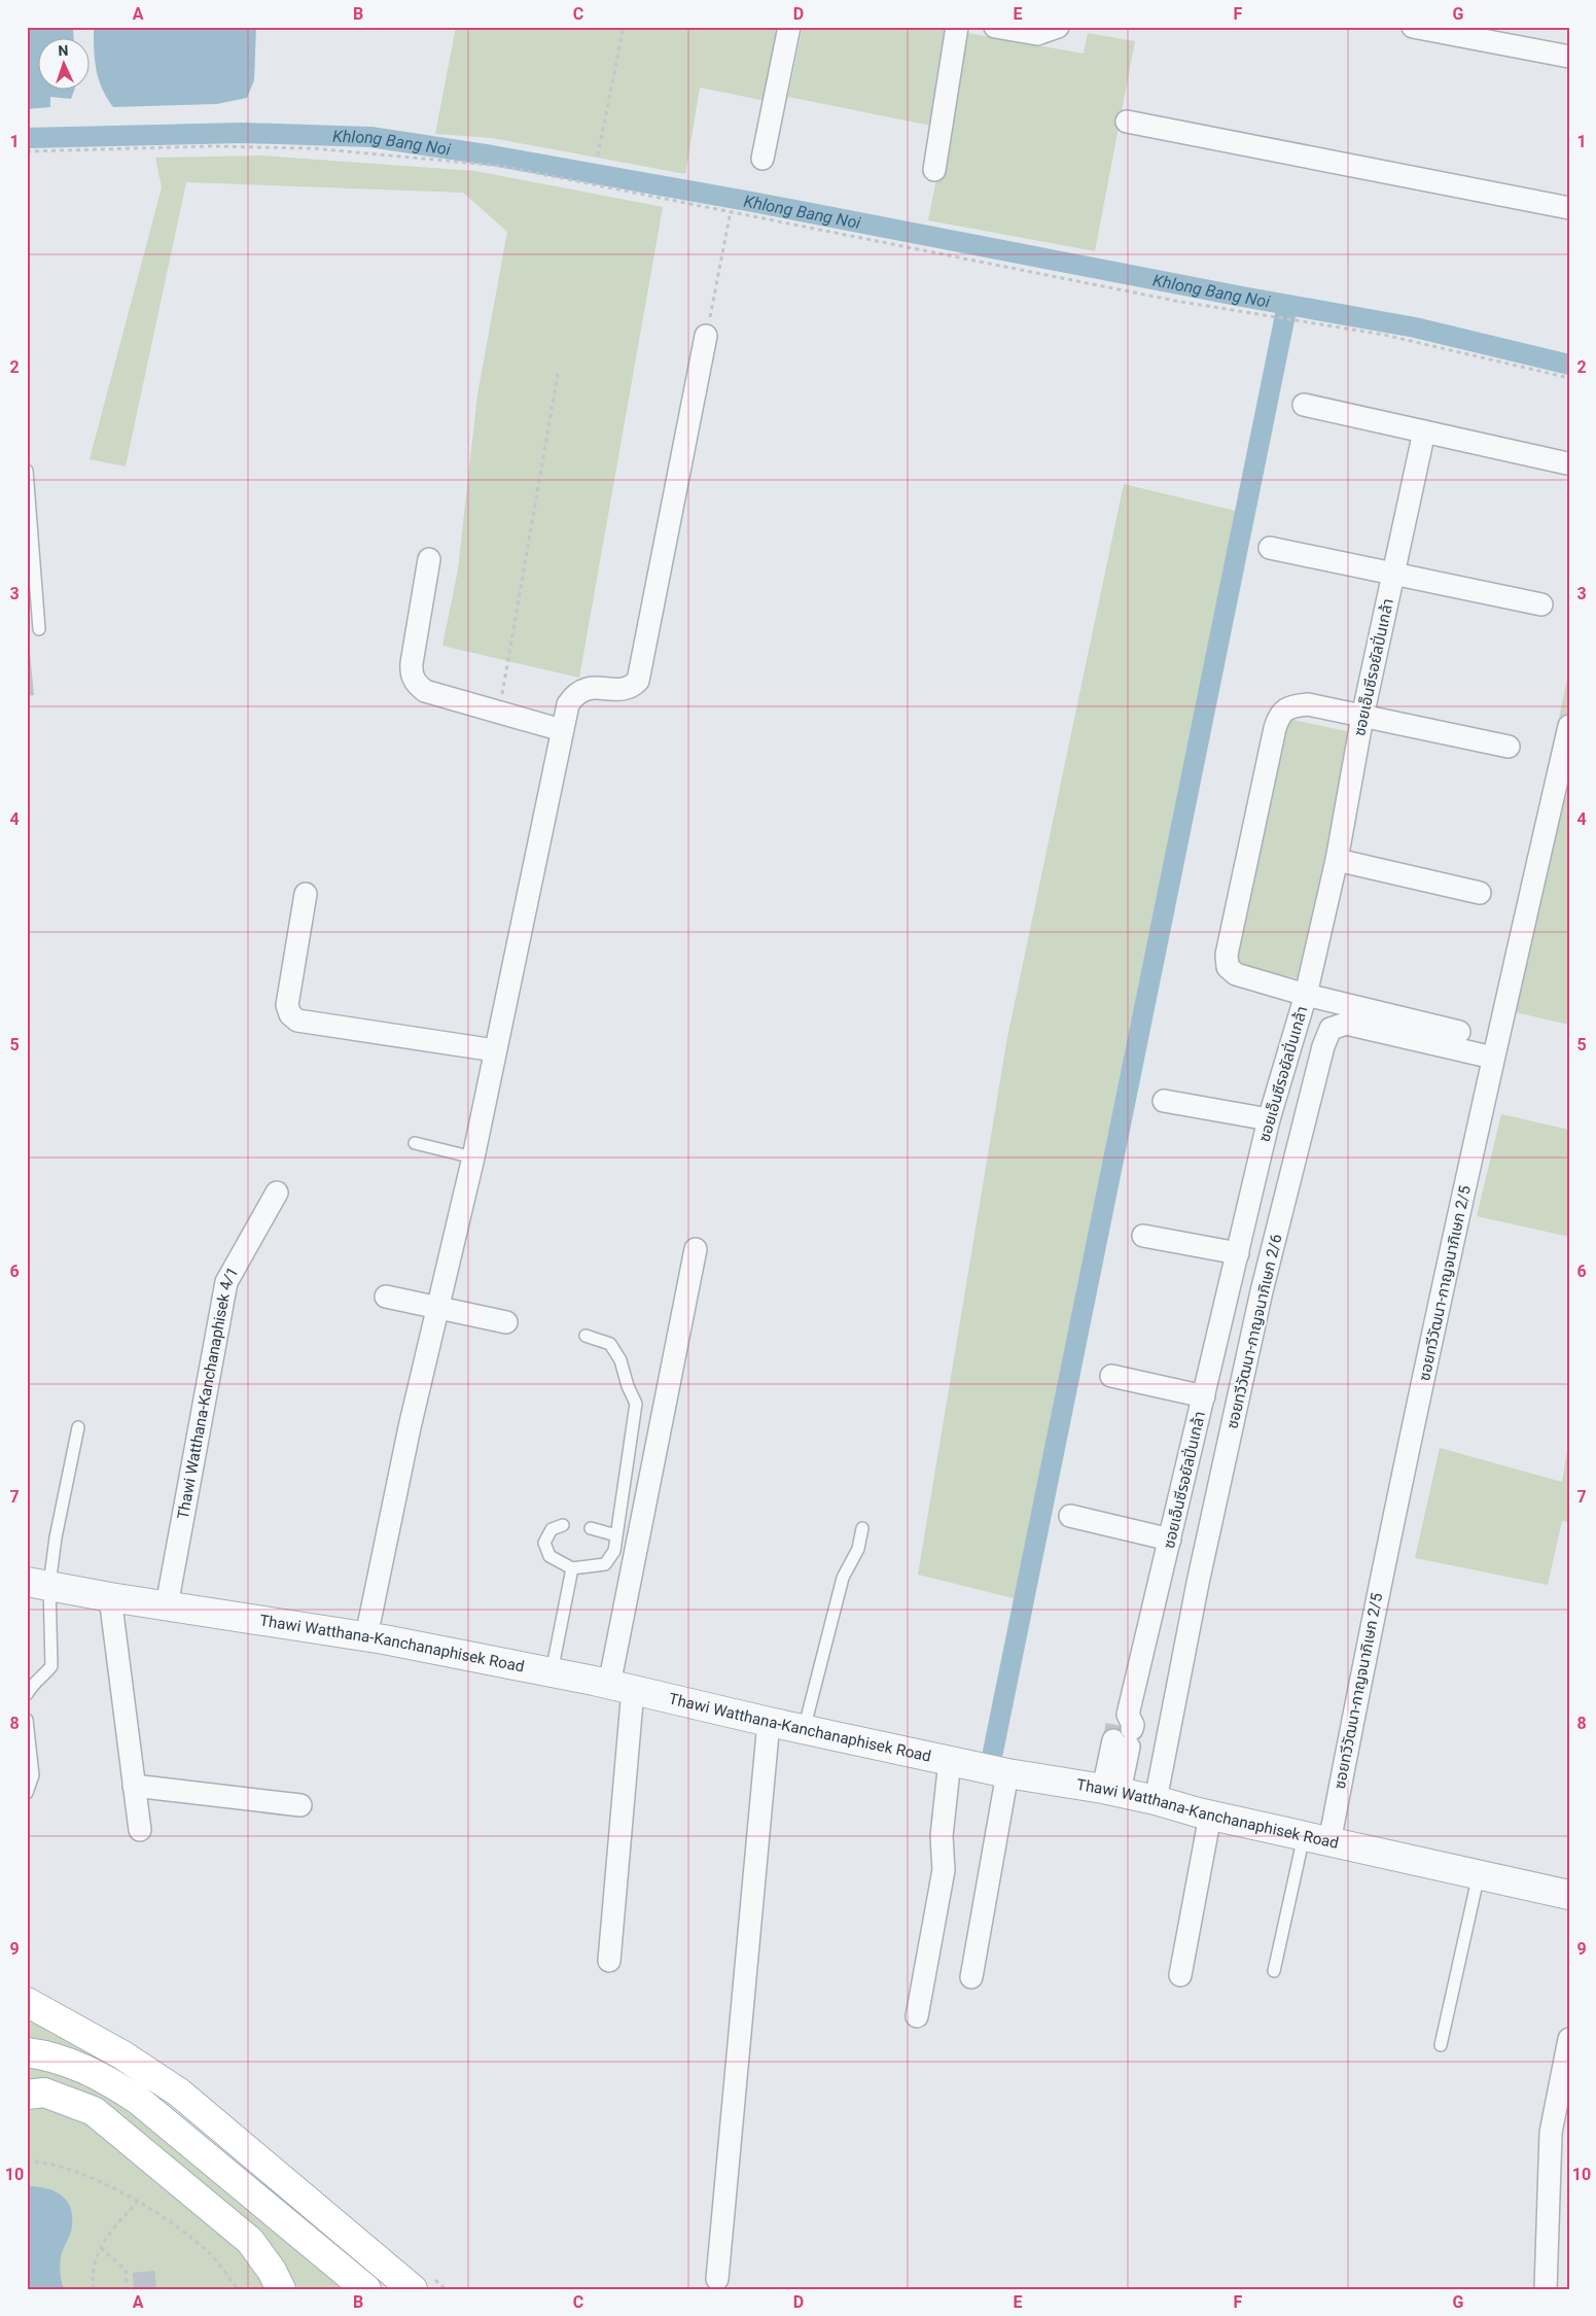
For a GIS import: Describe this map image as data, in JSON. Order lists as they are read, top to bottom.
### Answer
{
  "streets": {
    "street": [
      "ซอยเอ็นซีรอยัลปิ่นเกล้า",
      "ซอยทวีวัฒนา-กาญจนาภิเษก 2/5",
      "ซอยทวีวัฒนา-กาญจนาภิเษก 2/6",
      "Thawi Watthana-Kanchanaphisek 4/1",
      "Thawi Watthana-Kanchanaphisek Road"
    ]
  },
  "crossings": [
    ["ซอยเอ็นซีรอยัลปิ่นเกล้า", "Thawi Watthana-Kanchanaphisek Road"],
    ["ซอยทวีวัฒนา-กาญจนาภิเษก 2/5", "ซอยทวีวัฒนา-กาญจนาภิเษก 2/6"],
    ["ซอยทวีวัฒนา-กาญจนาภิเษก 2/5", "Thawi Watthana-Kanchanaphisek Road"],
    ["ซอยทวีวัฒนา-กาญจนาภิเษก 2/6", "Thawi Watthana-Kanchanaphisek Road"],
    ["Thawi Watthana-Kanchanaphisek 4/1", "Thawi Watthana-Kanchanaphisek Road"]
  ],
  "water": ["Khlong Bang Noi"],
  "north": "top",
  "grid": {
    "columns": [
      "A",
      "B",
      "C",
      "D",
      "E",
      "F",
      "G"
    ],
    "rows": [
      "1",
      "2",
      "3",
      "4",
      "5",
      "6",
      "7",
      "8",
      "9",
      "10"
    ]
  }
}
